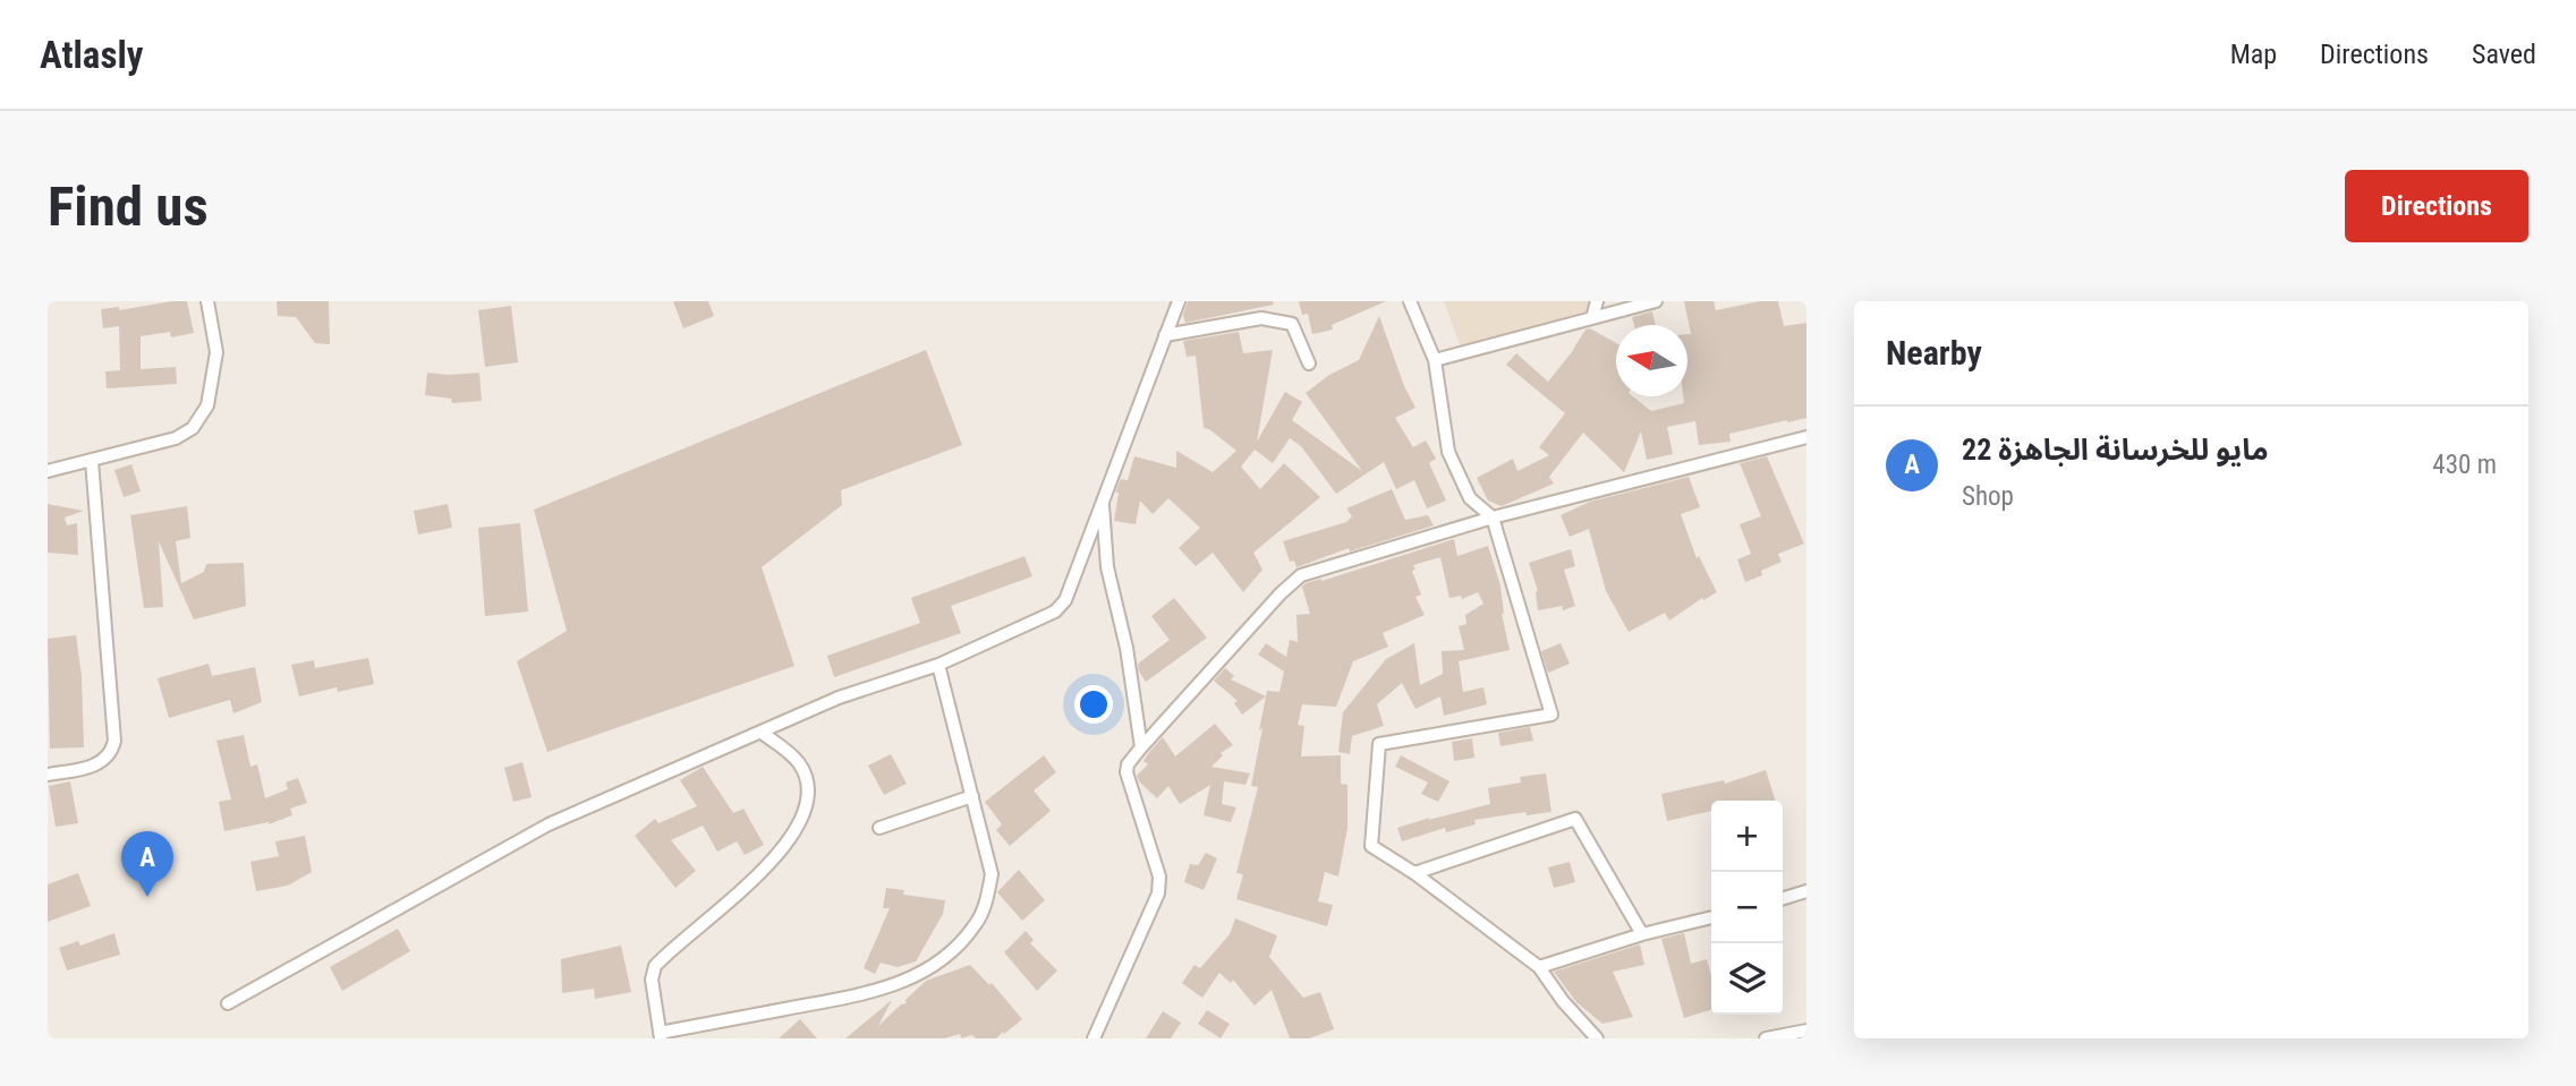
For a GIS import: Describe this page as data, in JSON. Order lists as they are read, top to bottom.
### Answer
{
  "north": "left",
  "page": {
    "header": "Atlasly",
    "nav": ["Map", "Directions", "Saved"],
    "buttons": "Directions",
    "title": "Find us",
    "heading": "Nearby",
    "list": [
      {
        "mark": "A",
        "name": "22 مايو للخرسانة الجاهزة",
        "note": "Shop",
        "value": "430 m"
      }
    ],
    "map_buttons": ["+", "−"],
    "pins": "A"
  }
}
